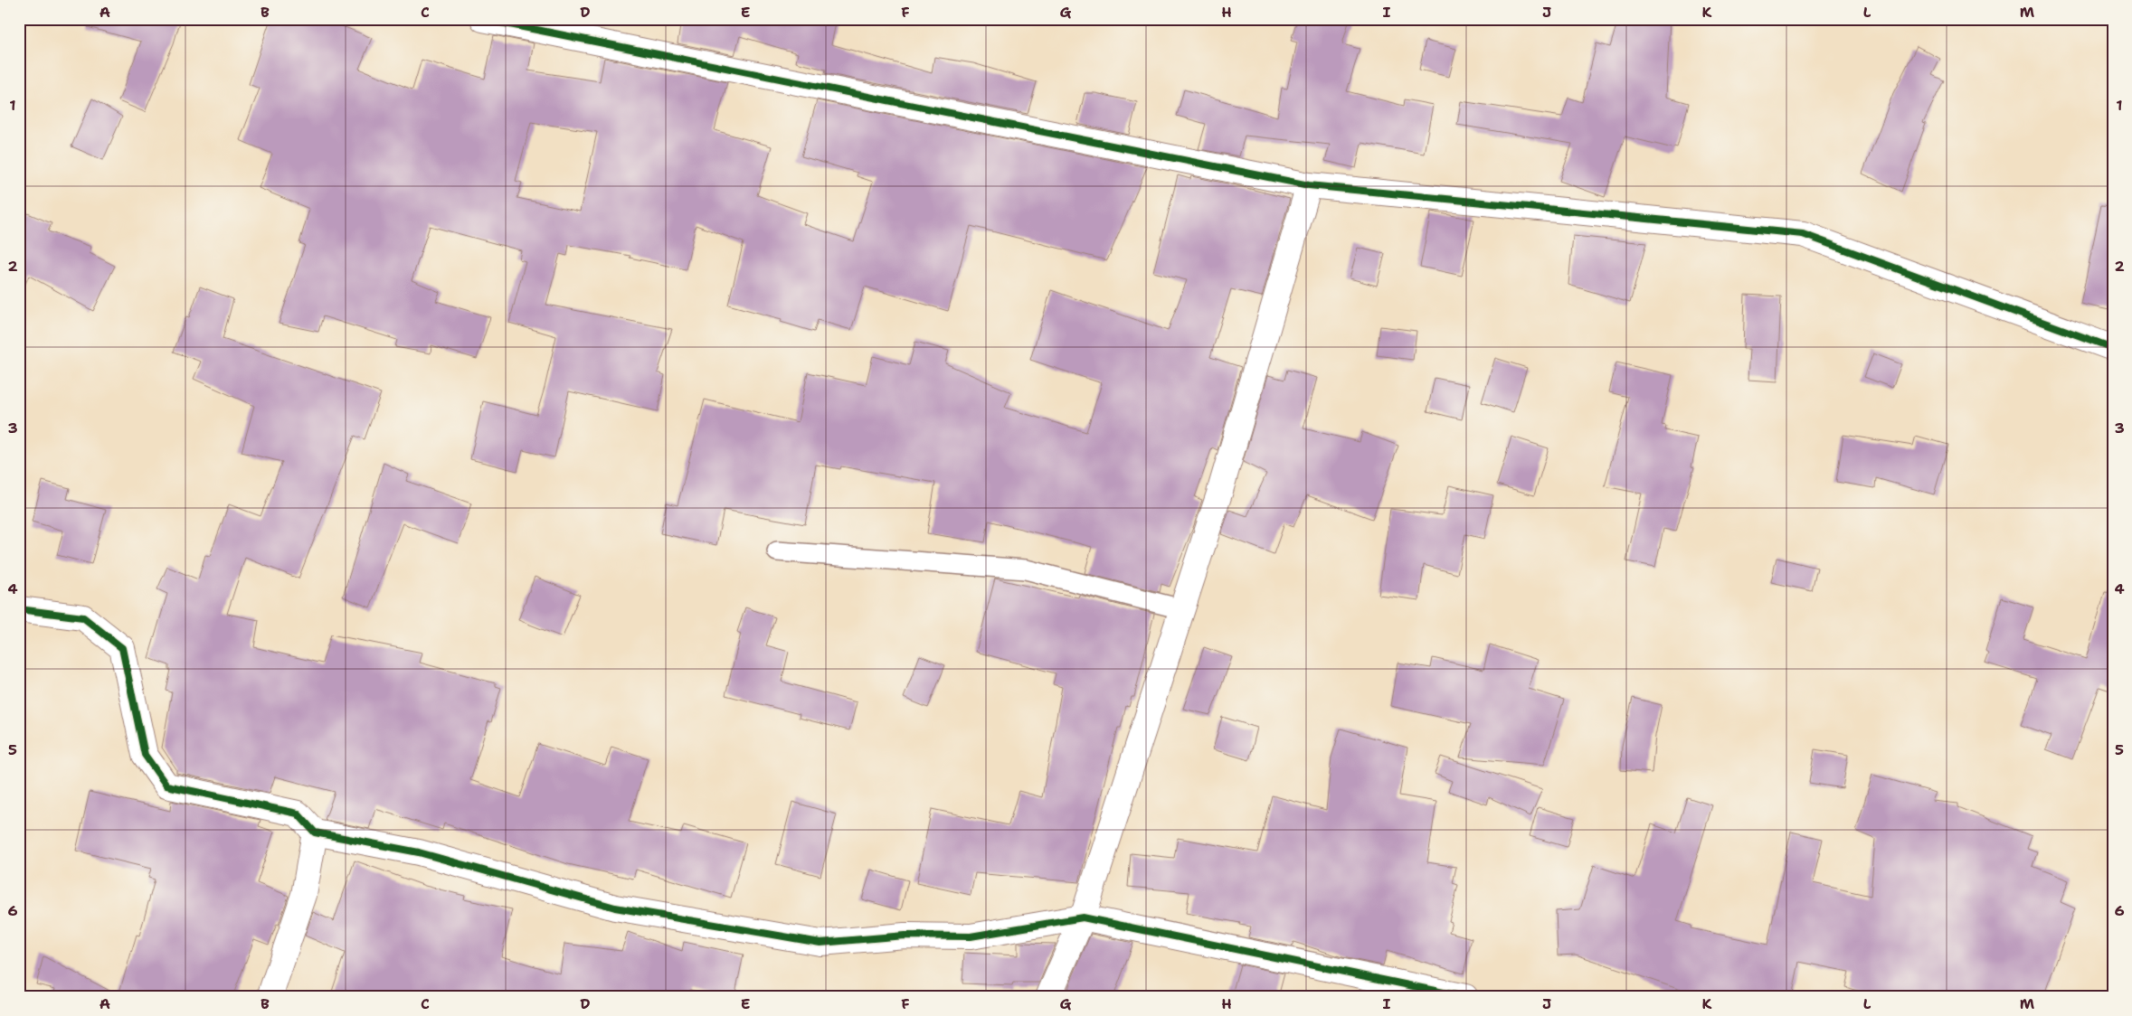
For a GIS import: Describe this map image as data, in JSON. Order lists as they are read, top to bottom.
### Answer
{
  "grid": {
    "columns": [
      "A",
      "B",
      "C",
      "D",
      "E",
      "F",
      "G",
      "H",
      "I",
      "J",
      "K",
      "L",
      "M"
    ],
    "rows": [
      "1",
      "2",
      "3",
      "4",
      "5",
      "6"
    ]
  }
}
